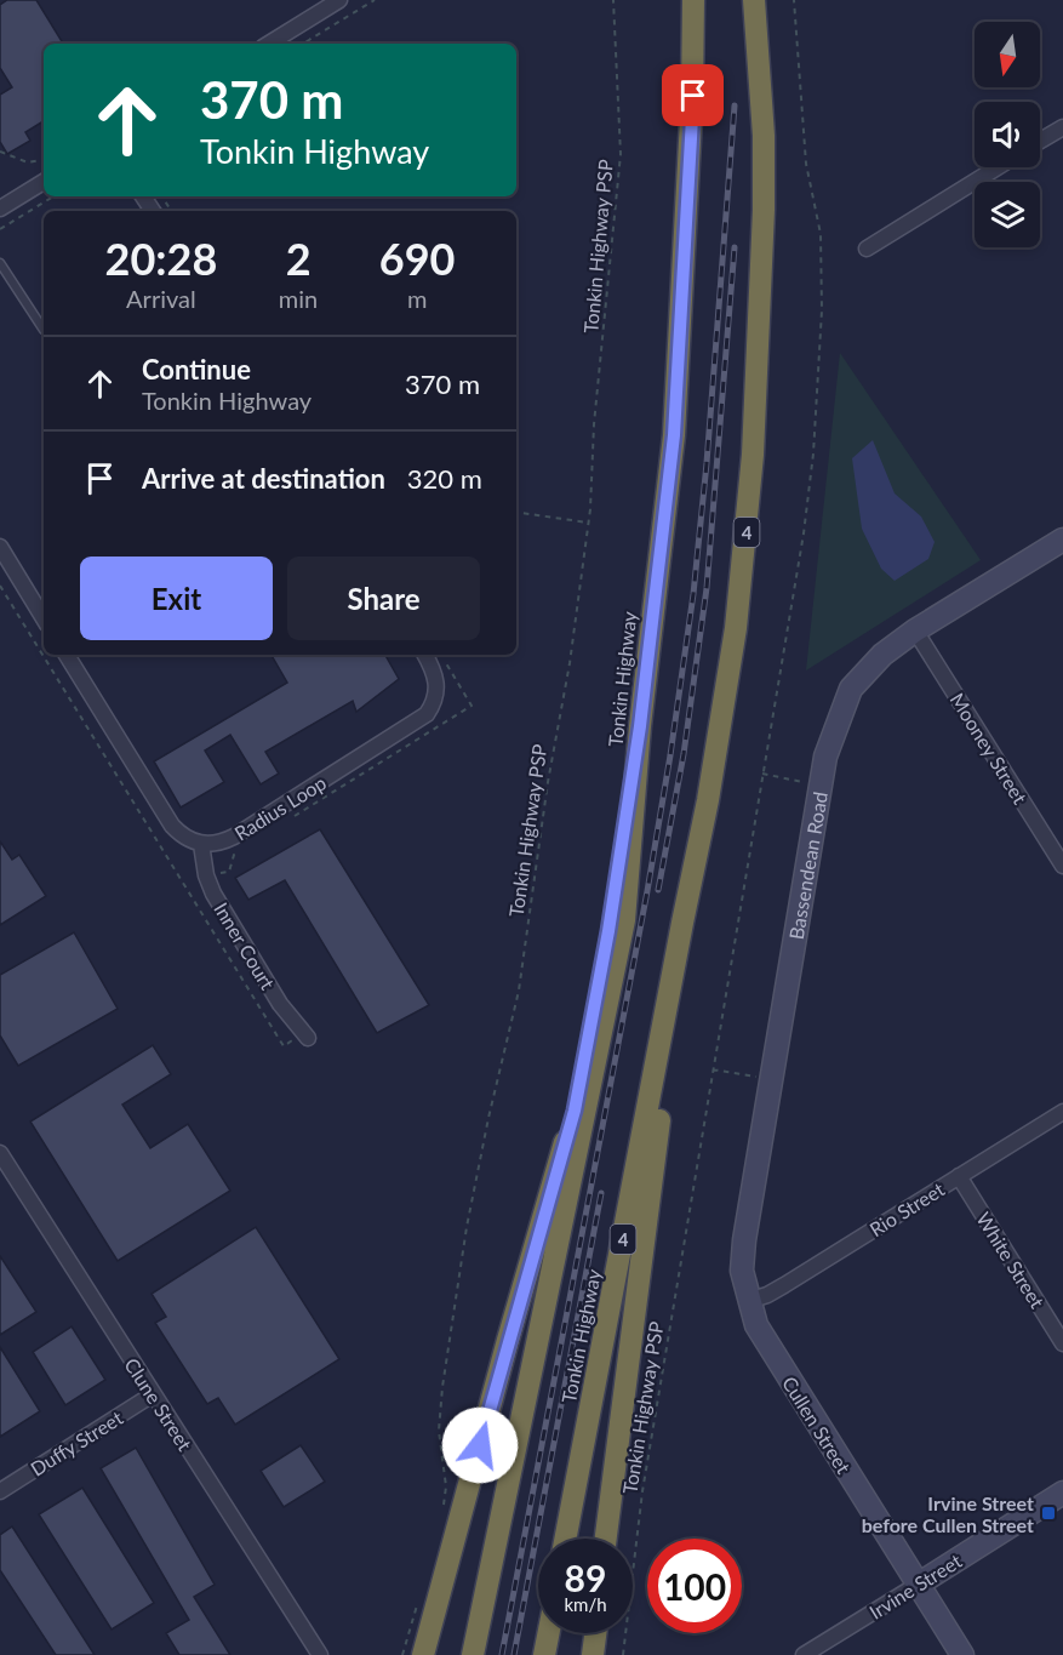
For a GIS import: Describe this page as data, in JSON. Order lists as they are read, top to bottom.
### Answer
{
  "streets": {
    "highway": ["4", "Tonkin Highway"],
    "street": [
      "Mooney Street",
      "Radius Loop",
      "Bassendean Road",
      "Inner Court",
      "Rio Street",
      "White Street",
      "Clune Street",
      "Cullen Street",
      "Duffy Street",
      "Irvine Street"
    ],
    "path": ["Tonkin Highway PSP"]
  },
  "crossings": [
    ["Mooney Street", "Bassendean Road"],
    ["Radius Loop", "Inner Court"],
    ["Bassendean Road", "Rio Street"],
    ["Bassendean Road", "Cullen Street"],
    ["Rio Street", "White Street"],
    ["Rio Street", "Cullen Street"],
    ["Clune Street", "Duffy Street"],
    ["Cullen Street", "Irvine Street"]
  ],
  "places": {
    "transit": ["Irvine Street before Cullen Street"]
  },
  "north": "bottom",
  "page": {
    "turn": ["370 m", "Tonkin Highway"],
    "eta": [
      "20:28",
      "Arrival",
      "2",
      "min",
      "690",
      "m"
    ],
    "list": [
      {
        "name": "Continue",
        "note": "Tonkin Highway",
        "value": "370 m"
      },
      {
        "name": "Arrive at destination",
        "value": "320 m"
      }
    ],
    "buttons": ["Exit", "Share"],
    "speed": "89 km/h",
    "limit": "100"
  }
}
